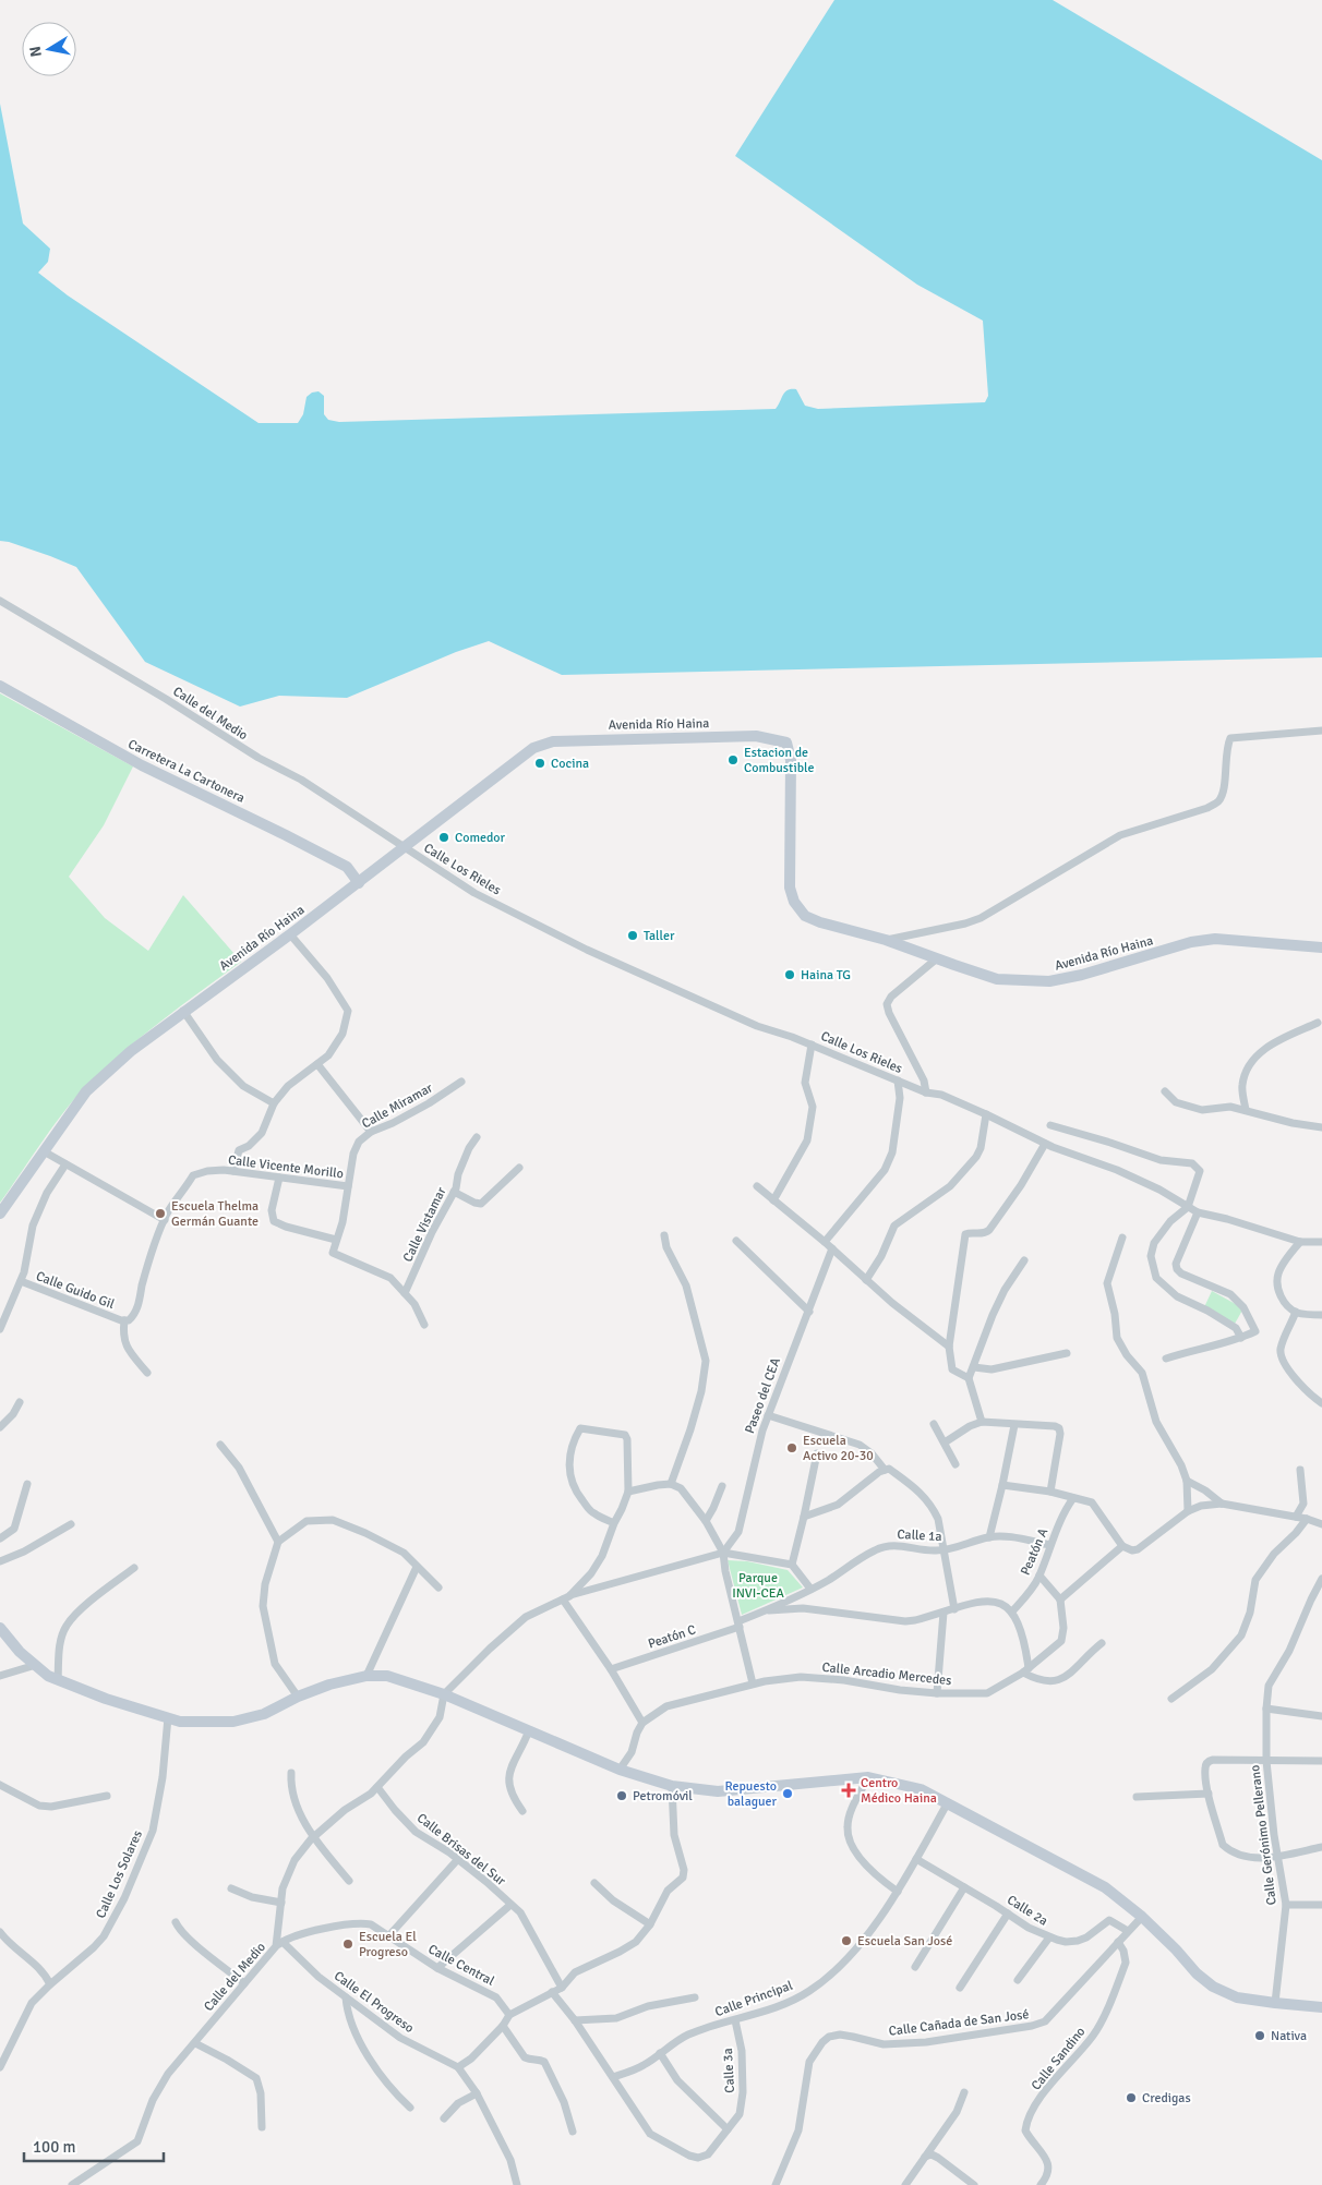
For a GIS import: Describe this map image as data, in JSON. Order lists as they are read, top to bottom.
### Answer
{
  "streets": {
    "street": [
      "Calle del Medio",
      "Avenida Río Haina",
      "Carretera La Cartonera",
      "Calle Los Rieles",
      "Calle Miramar",
      "Calle Vicente Morillo",
      "Calle Vistamar",
      "Calle Guido Gil",
      "Paseo del CEA",
      "Calle 1a",
      "Peatón A",
      "Peatón C",
      "Calle Arcadio Mercedes",
      "Calle Gerónimo Pellerano",
      "Calle Brisas del Sur",
      "Calle Los Solares",
      "Calle 2a",
      "Calle Central",
      "Calle Principal",
      "Calle El Progreso",
      "Calle Cañada de San José",
      "Calle Sandino",
      "Calle 3a"
    ]
  },
  "crossings": [
    ["Calle del Medio", "Avenida Río Haina"],
    ["Calle del Medio", "Calle Los Rieles"],
    ["Calle del Medio", "Calle Brisas del Sur"],
    ["Calle del Medio", "Calle Central"],
    ["Calle del Medio", "Calle El Progreso"],
    ["Avenida Río Haina", "Carretera La Cartonera"],
    ["Avenida Río Haina", "Calle Los Rieles"],
    ["Calle Miramar", "Calle Vicente Morillo"],
    ["Calle Miramar", "Calle Vistamar"],
    ["Calle Vicente Morillo", "Calle Guido Gil"],
    ["Calle 1a", "Peatón A"],
    ["Calle 1a", "Peatón C"],
    ["Peatón A", "Calle Arcadio Mercedes"],
    ["Calle 2a", "Calle Principal"],
    ["Calle 2a", "Calle Cañada de San José"],
    ["Calle Central", "Calle El Progreso"],
    ["Calle Principal", "Calle 3a"],
    ["Calle Cañada de San José", "Calle Sandino"]
  ],
  "parks": ["Parque INVI-CEA"],
  "places": {
    "other": [
      "Estacion de Combustible",
      "Cocina",
      "Comedor",
      "Taller",
      "Haina TG",
      "Escuela Thelma Germán Guante",
      "Escuela Activo 20-30",
      "Repuesto balaguer",
      "Petromóvil",
      "Escuela San José",
      "Escuela El Progreso",
      "Nativa",
      "Credigas"
    ],
    "health": ["Centro Médico Haina"]
  },
  "scale_bar": "100 m",
  "north": "left"
}
